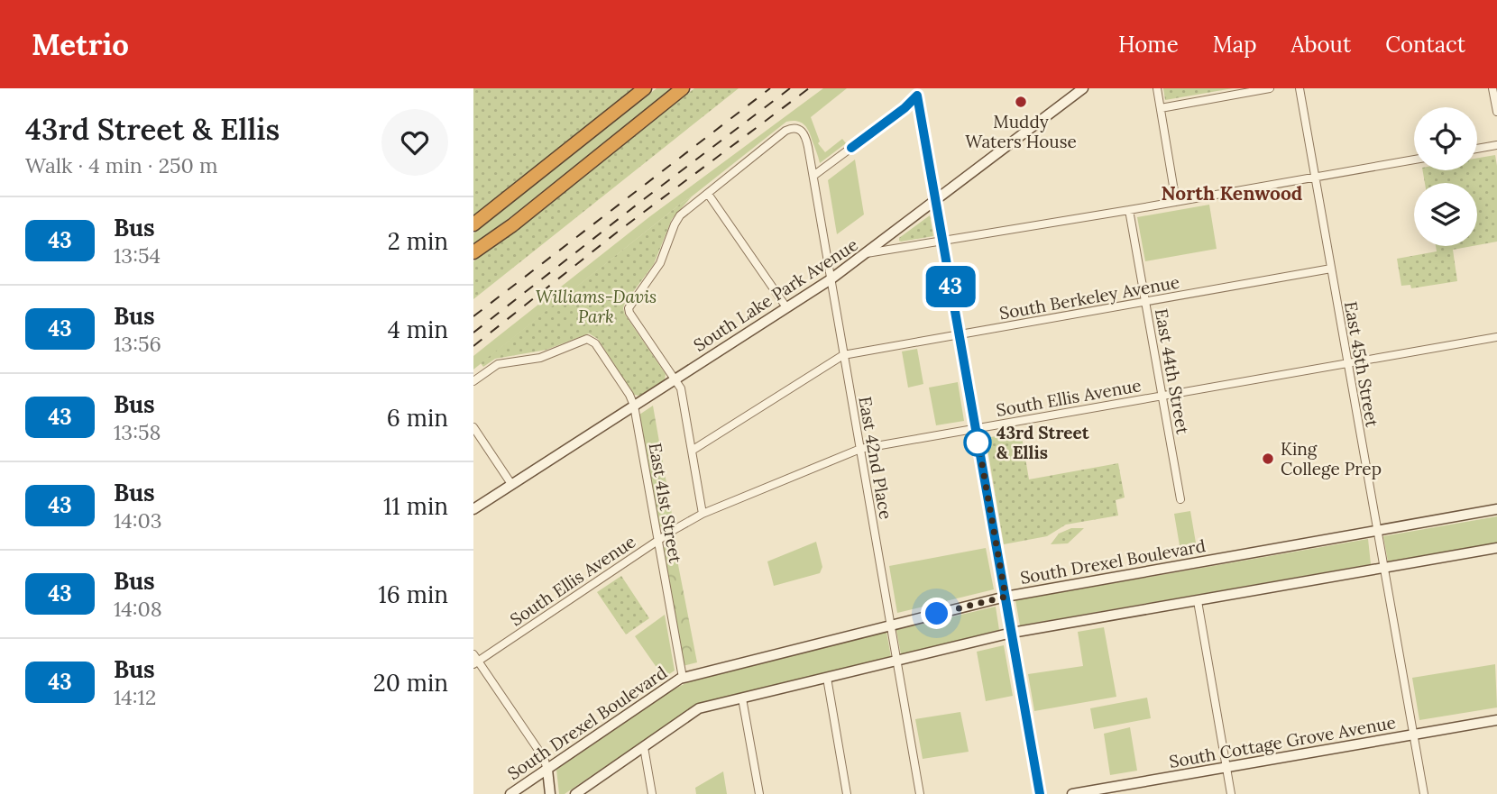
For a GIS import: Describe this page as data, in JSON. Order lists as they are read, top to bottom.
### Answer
{
  "streets": {
    "street": [
      "South Lake Park Avenue",
      "South Berkeley Avenue",
      "East 45th Street",
      "East 44th Street",
      "South Ellis Avenue",
      "East 42nd Place",
      "East 41st Street",
      "South Drexel Boulevard",
      "South Cottage Grove Avenue"
    ]
  },
  "crossings": [
    ["South Lake Park Avenue", "East 42nd Place"],
    ["South Lake Park Avenue", "East 41st Street"],
    ["South Berkeley Avenue", "East 45th Street"],
    ["South Berkeley Avenue", "East 44th Street"],
    ["South Berkeley Avenue", "East 42nd Place"],
    ["East 45th Street", "South Ellis Avenue"],
    ["East 45th Street", "South Drexel Boulevard"],
    ["East 45th Street", "South Cottage Grove Avenue"],
    ["East 44th Street", "South Ellis Avenue"],
    ["South Ellis Avenue", "East 42nd Place"],
    ["South Ellis Avenue", "East 41st Street"],
    ["East 42nd Place", "South Drexel Boulevard"],
    ["East 41st Street", "South Drexel Boulevard"]
  ],
  "districts": ["North Kenwood"],
  "parks": ["Williams-Davis Park"],
  "places": ["Muddy Waters House", "43rd Street & Ellis", "King College Prep"],
  "lines": ["bus line 43"],
  "page": {
    "header": "Metrio",
    "nav": [
      "Home",
      "Map",
      "About",
      "Contact"
    ],
    "heading": ["43rd Street & Ellis", "Walk · 4 min · 250 m"],
    "on_map": "43",
    "list": [
      {
        "mark": "43",
        "name": "Bus",
        "note": "13:54",
        "value": "2 min"
      },
      {
        "mark": "43",
        "name": "Bus",
        "note": "13:56",
        "value": "4 min"
      },
      {
        "mark": "43",
        "name": "Bus",
        "note": "13:58",
        "value": "6 min"
      },
      {
        "mark": "43",
        "name": "Bus",
        "note": "14:03",
        "value": "11 min"
      },
      {
        "mark": "43",
        "name": "Bus",
        "note": "14:08",
        "value": "16 min"
      },
      {
        "mark": "43",
        "name": "Bus",
        "note": "14:12",
        "value": "20 min"
      }
    ]
  }
}
